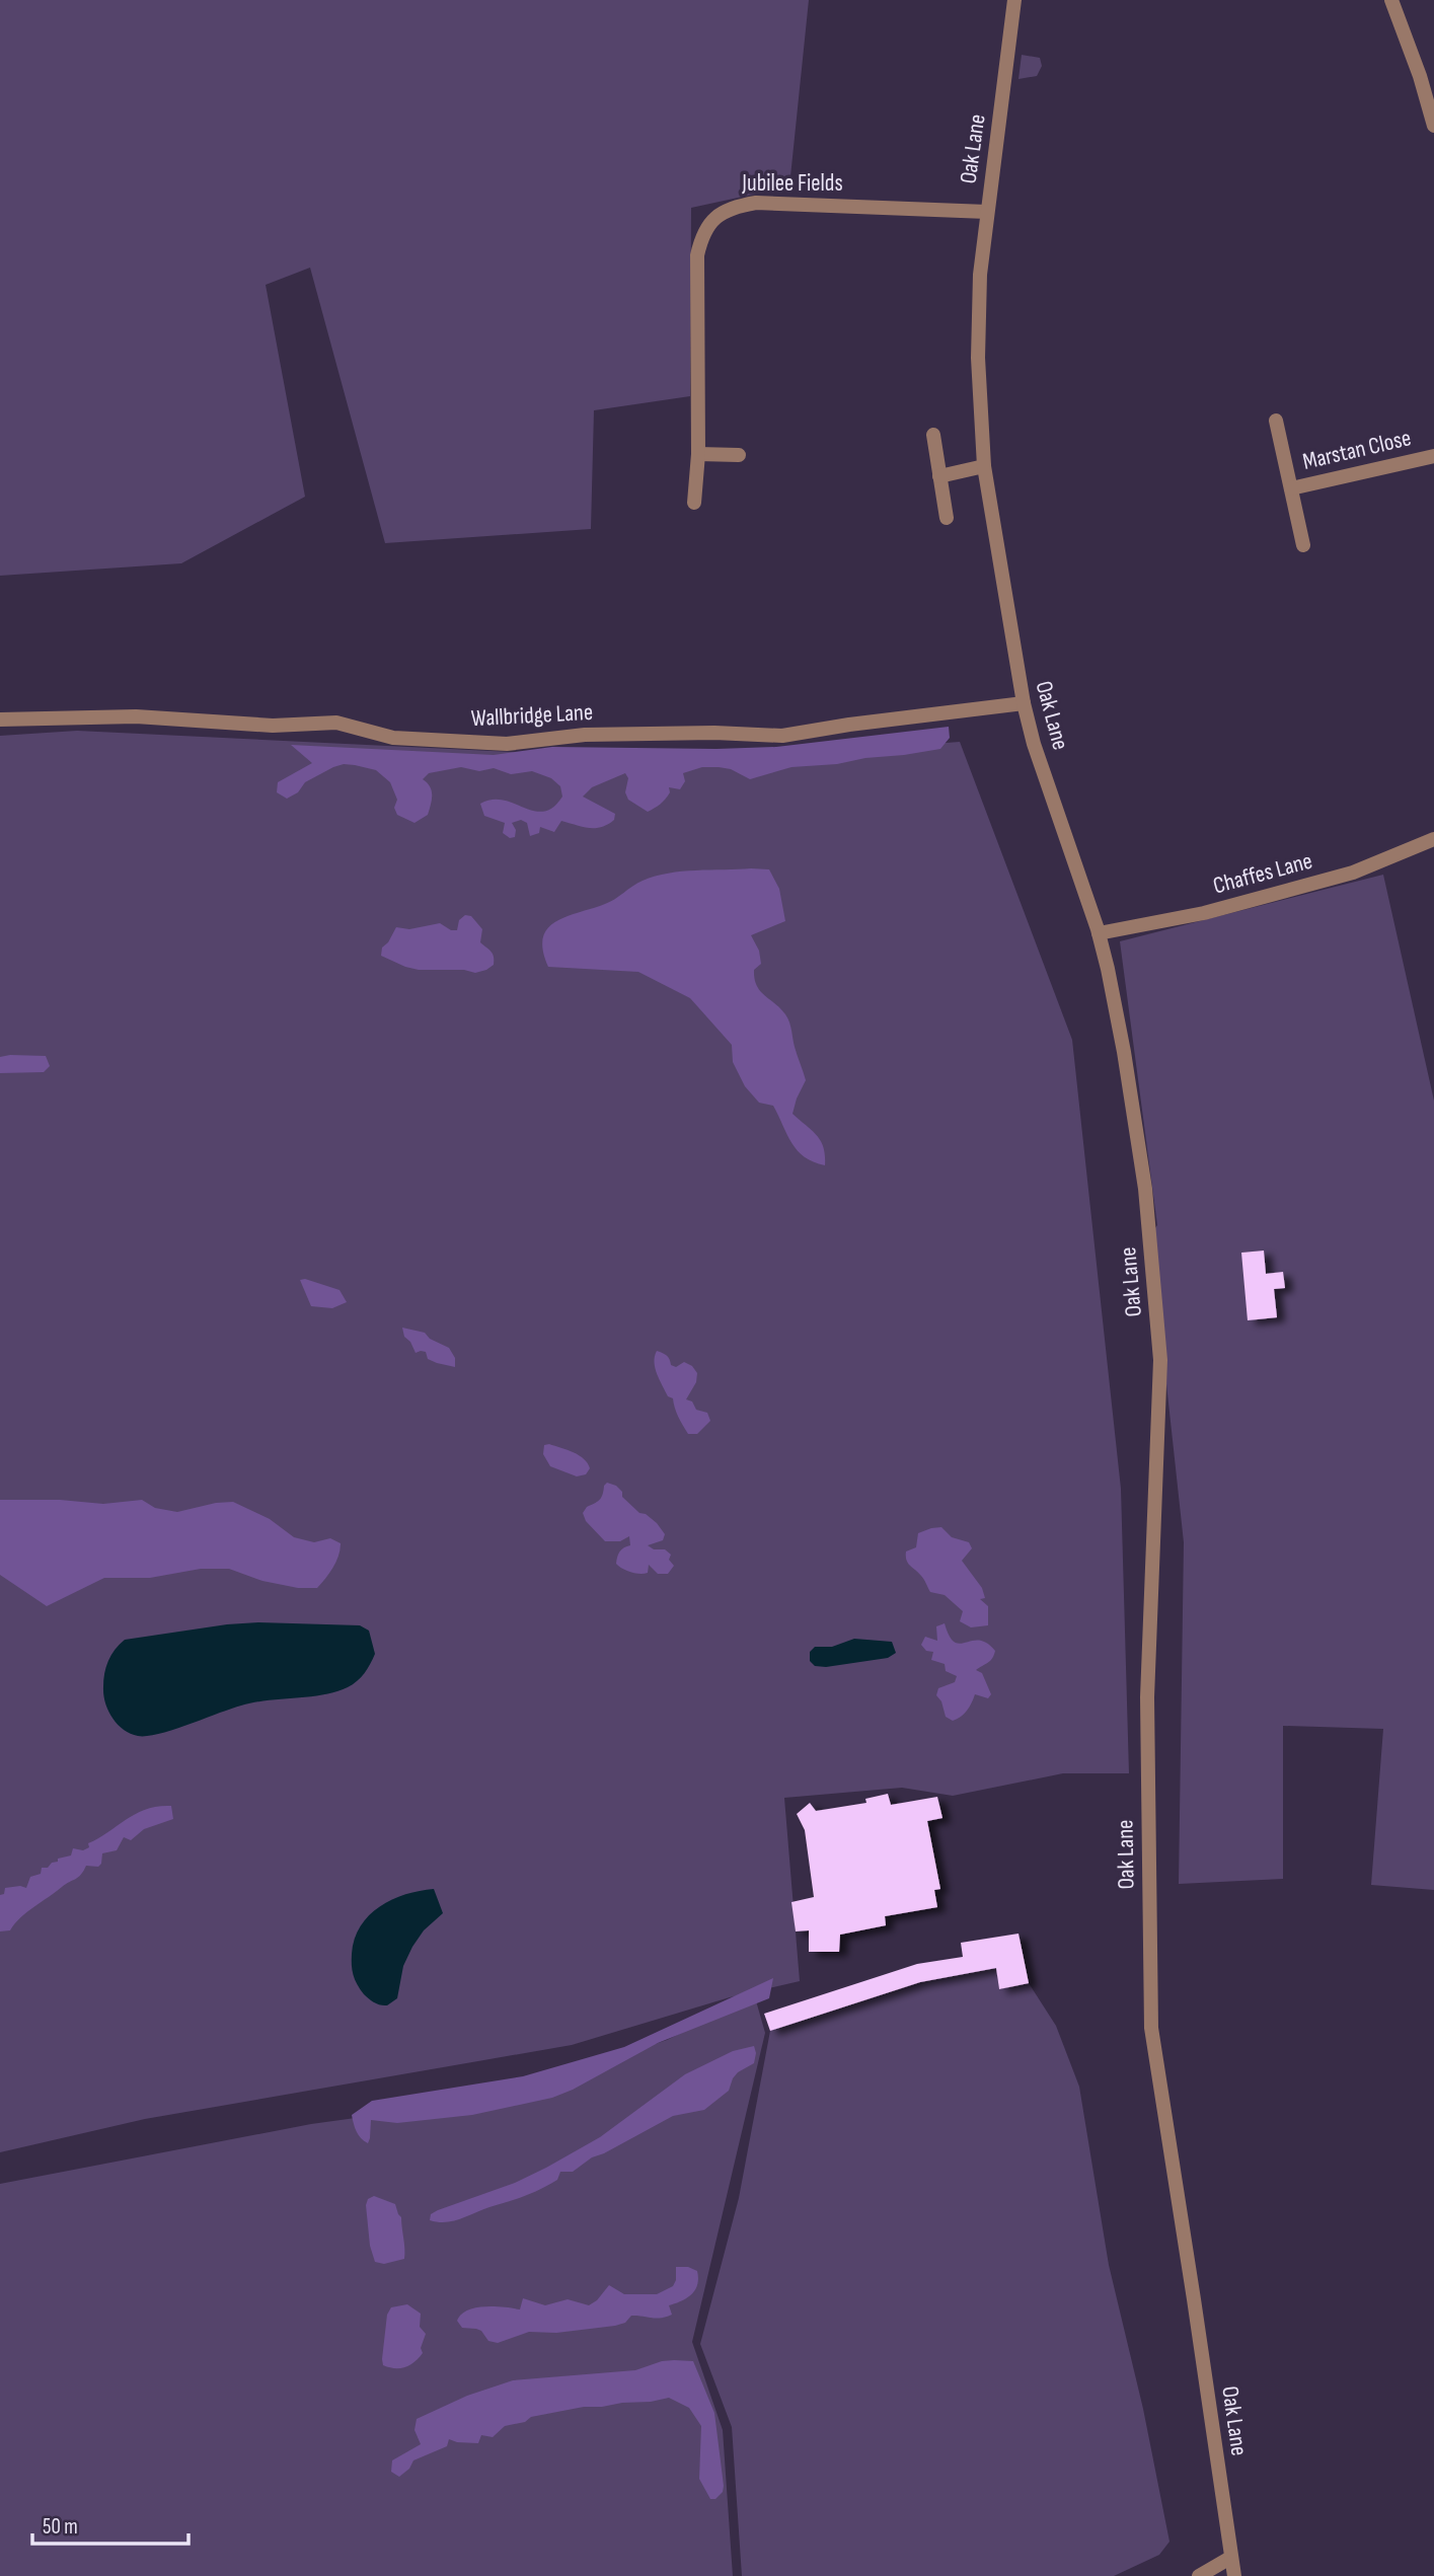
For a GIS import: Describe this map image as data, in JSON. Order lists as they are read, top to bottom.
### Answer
{
  "streets": {
    "street": [
      "Oak Lane",
      "Jubilee Fields",
      "Marstan Close",
      "Wallbridge Lane",
      "Chaffes Lane"
    ]
  },
  "crossings": [
    ["Oak Lane", "Jubilee Fields"],
    ["Oak Lane", "Wallbridge Lane"],
    ["Oak Lane", "Chaffes Lane"]
  ],
  "scale_bar": "50 m"
}
